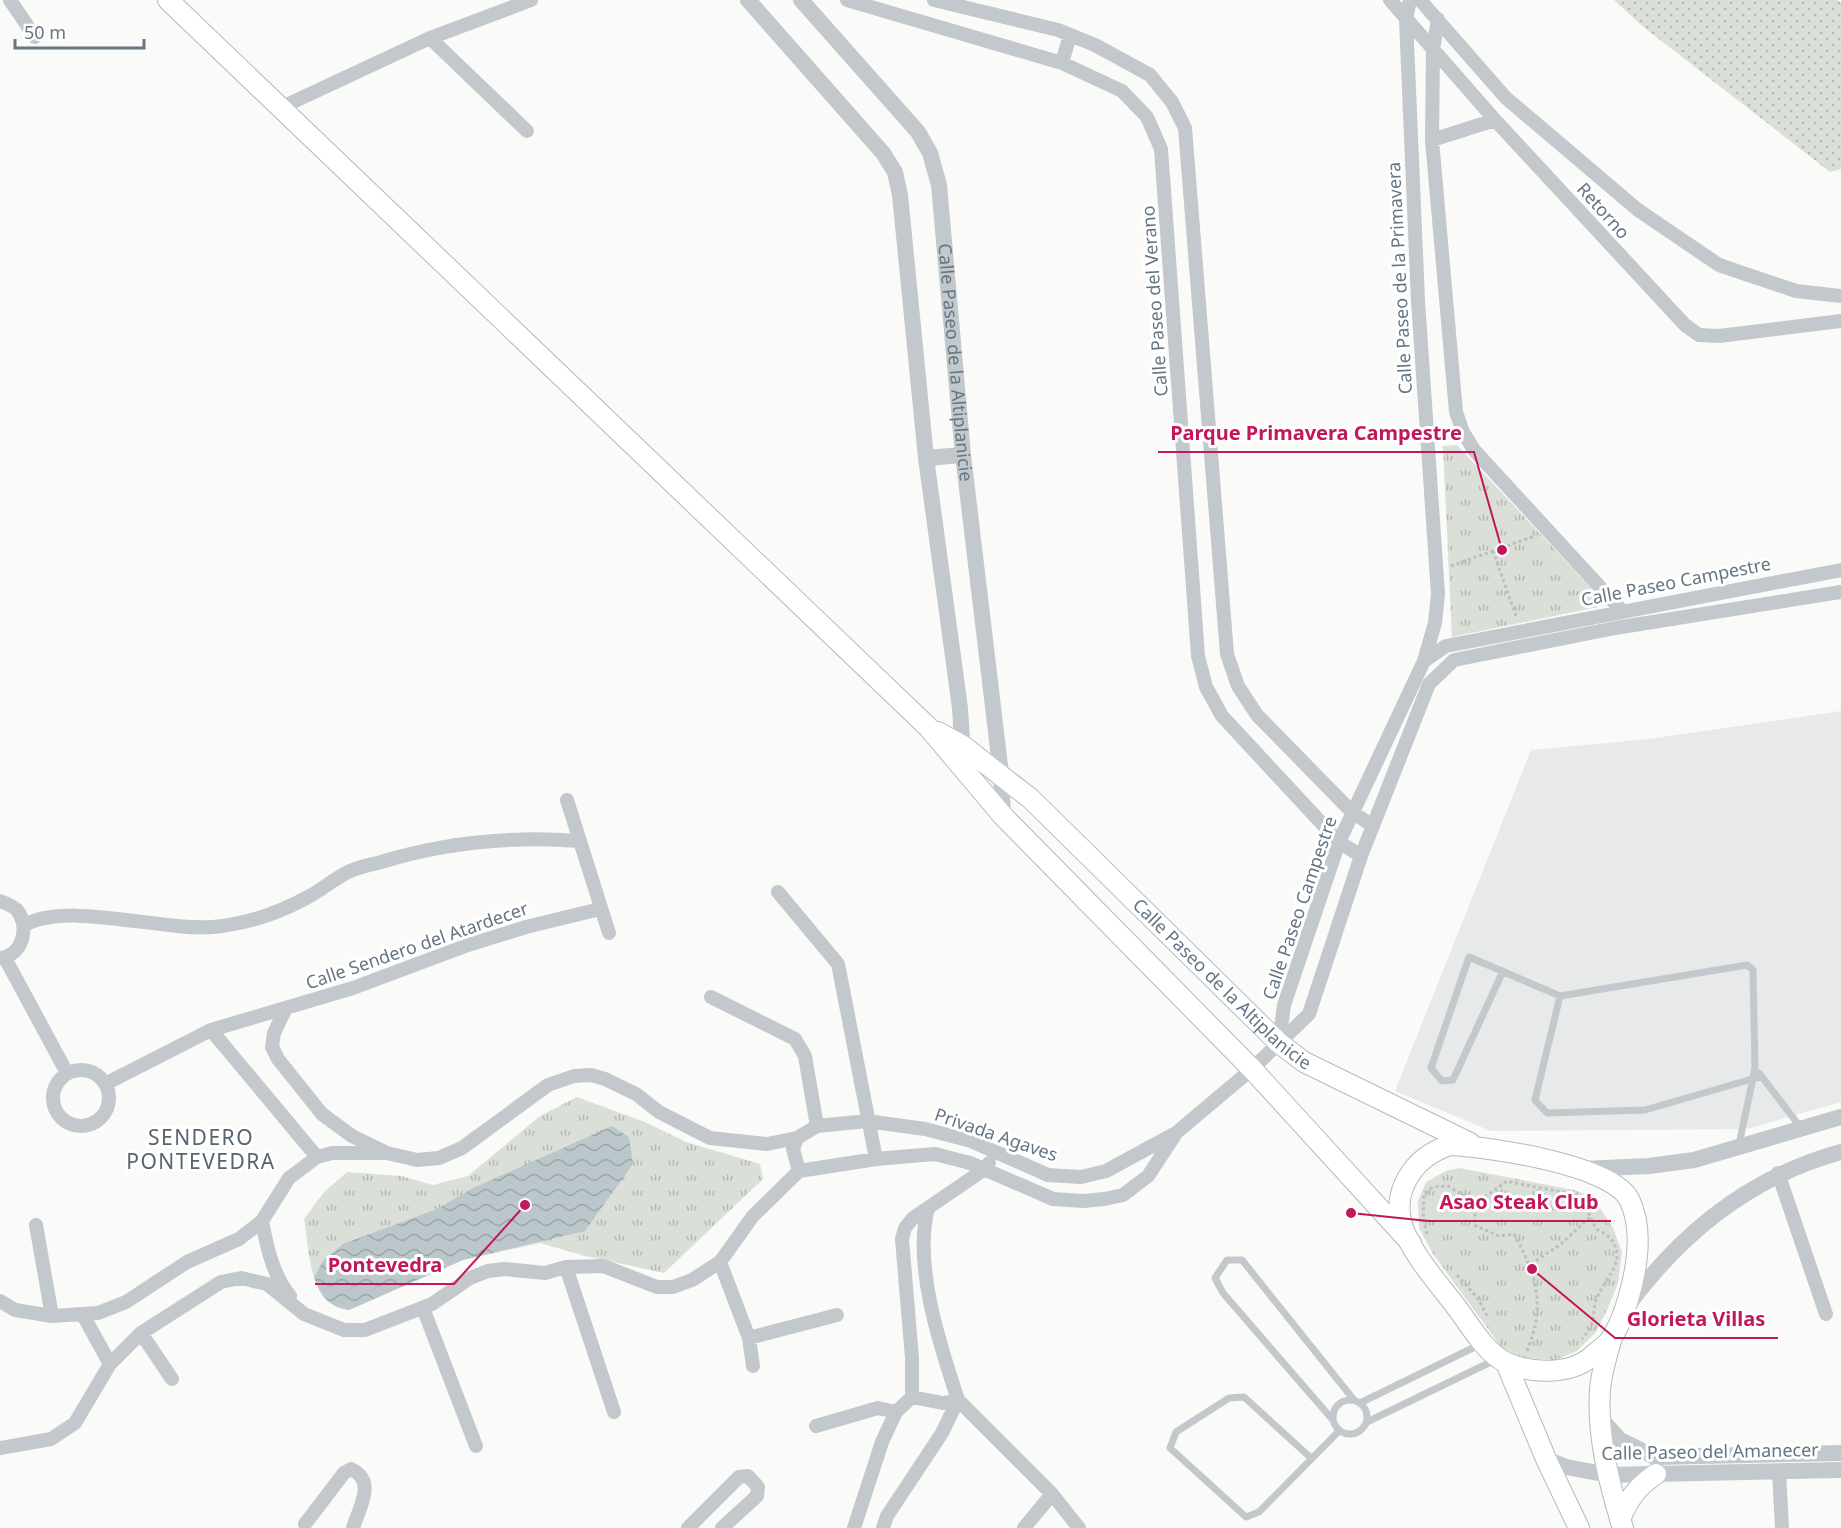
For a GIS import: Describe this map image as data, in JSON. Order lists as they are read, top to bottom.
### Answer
{
  "streets": {
    "main road": ["Calle Paseo de la Altiplanicie"],
    "street": [
      "Retorno",
      "Calle Paseo de la Primavera",
      "Calle Paseo del Verano",
      "Calle Paseo Campestre",
      "Calle Sendero del Atardecer",
      "Privada Agaves",
      "Calle Paseo del Amanecer"
    ]
  },
  "crossings": [
    ["Retorno", "Calle Paseo de la Primavera"],
    ["Calle Paseo de la Primavera", "Calle Paseo Campestre"],
    ["Calle Paseo del Verano", "Calle Paseo Campestre"],
    ["Calle Paseo de la Altiplanicie", "Calle Paseo Campestre"],
    ["Calle Paseo de la Altiplanicie", "Privada Agaves"],
    ["Calle Paseo Campestre", "Privada Agaves"]
  ],
  "districts": ["SENDERO PONTEVEDRA"],
  "places": [
    "Parque Primavera Campestre",
    "Pontevedra",
    "Asao Steak Club",
    "Glorieta Villas"
  ],
  "scale_bar": "50 m"
}
